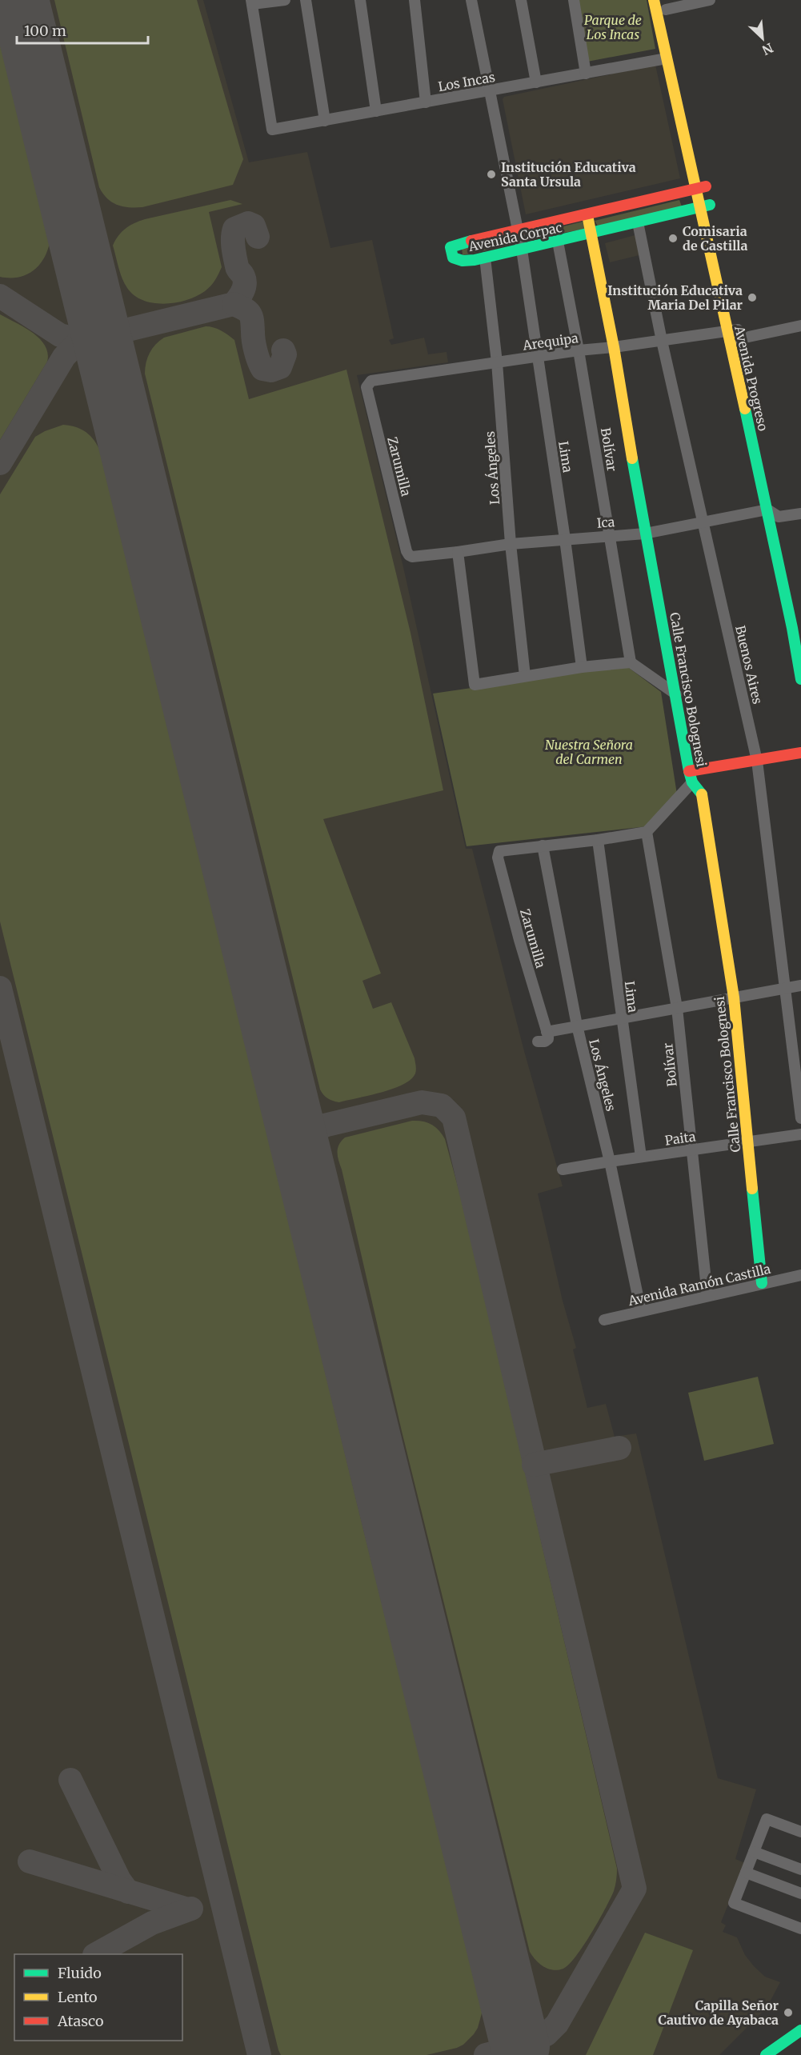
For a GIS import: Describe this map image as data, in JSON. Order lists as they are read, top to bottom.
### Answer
{
  "streets": {
    "street": [
      "Los Incas",
      "Avenida Corpac",
      "Arequipa",
      "Avenida Progreso",
      "Bolívar",
      "Lima",
      "Zarumilla",
      "Los Ángeles",
      "Ica",
      "Buenos Aires",
      "Calle Francisco Bolognesi",
      "Paita",
      "Avenida Ramón Castilla"
    ]
  },
  "crossings": [
    ["Los Incas", "Avenida Progreso"],
    ["Los Incas", "Lima"],
    ["Avenida Corpac", "Avenida Progreso"],
    ["Avenida Corpac", "Bolívar"],
    ["Avenida Corpac", "Lima"],
    ["Avenida Corpac", "Los Ángeles"],
    ["Avenida Corpac", "Buenos Aires"],
    ["Avenida Corpac", "Calle Francisco Bolognesi"],
    ["Arequipa", "Avenida Progreso"],
    ["Arequipa", "Bolívar"],
    ["Arequipa", "Lima"],
    ["Arequipa", "Zarumilla"],
    ["Arequipa", "Los Ángeles"],
    ["Arequipa", "Buenos Aires"],
    ["Arequipa", "Calle Francisco Bolognesi"],
    ["Avenida Progreso", "Ica"],
    ["Bolívar", "Ica"],
    ["Bolívar", "Paita"],
    ["Bolívar", "Avenida Ramón Castilla"],
    ["Lima", "Ica"],
    ["Lima", "Paita"],
    ["Zarumilla", "Los Ángeles"],
    ["Zarumilla", "Ica"],
    ["Los Ángeles", "Ica"],
    ["Los Ángeles", "Paita"],
    ["Los Ángeles", "Avenida Ramón Castilla"],
    ["Ica", "Buenos Aires"],
    ["Ica", "Calle Francisco Bolognesi"],
    ["Calle Francisco Bolognesi", "Paita"],
    ["Calle Francisco Bolognesi", "Avenida Ramón Castilla"]
  ],
  "parks": ["Parque de Los Incas", "Nuestra Señora del Carmen"],
  "places": [
    "Institución Educativa Santa Ursula",
    "Comisaria de Castilla",
    "Institución Educativa Maria Del Pilar",
    "Capilla Señor Cautivo de Ayabaca"
  ],
  "legend": ["Fluido", "Lento", "Atasco"],
  "scale_bar": "100 m",
  "north": "bottom right"
}
